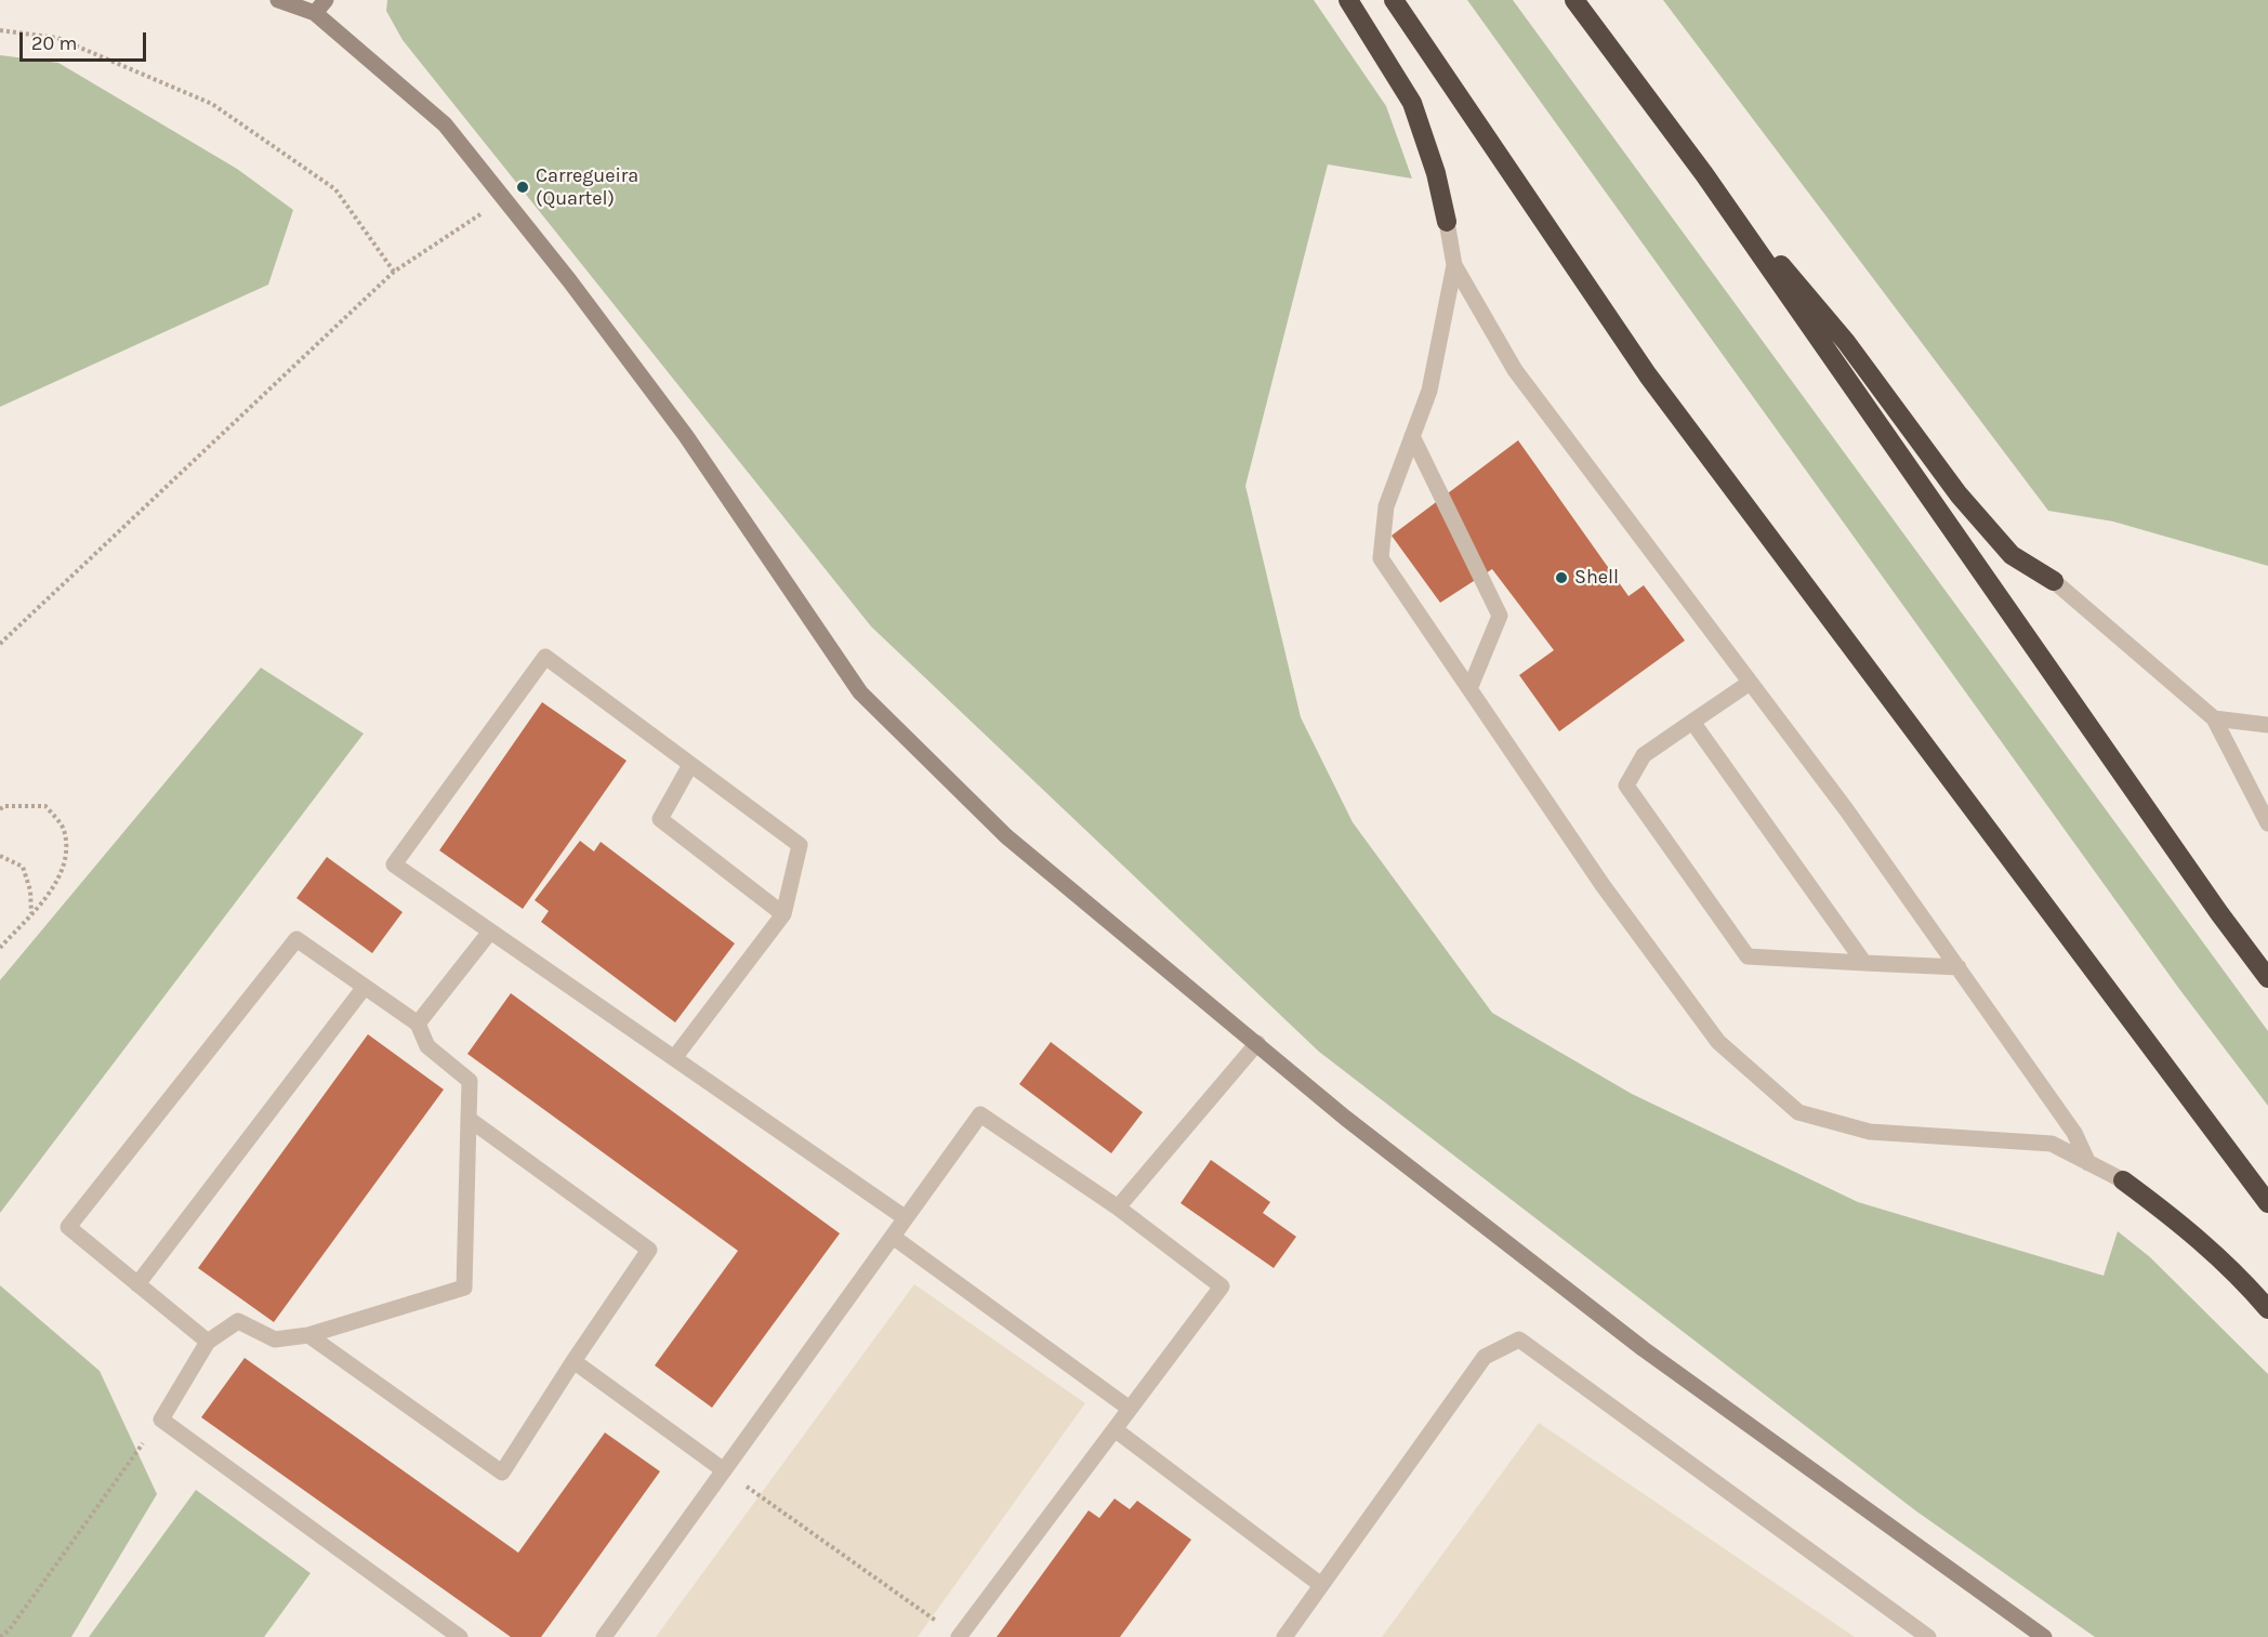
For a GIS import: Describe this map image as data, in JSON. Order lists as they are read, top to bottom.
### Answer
{
  "places": ["Carregueira (Quartel)", "Shell"],
  "scale_bar": "20 m"
}
